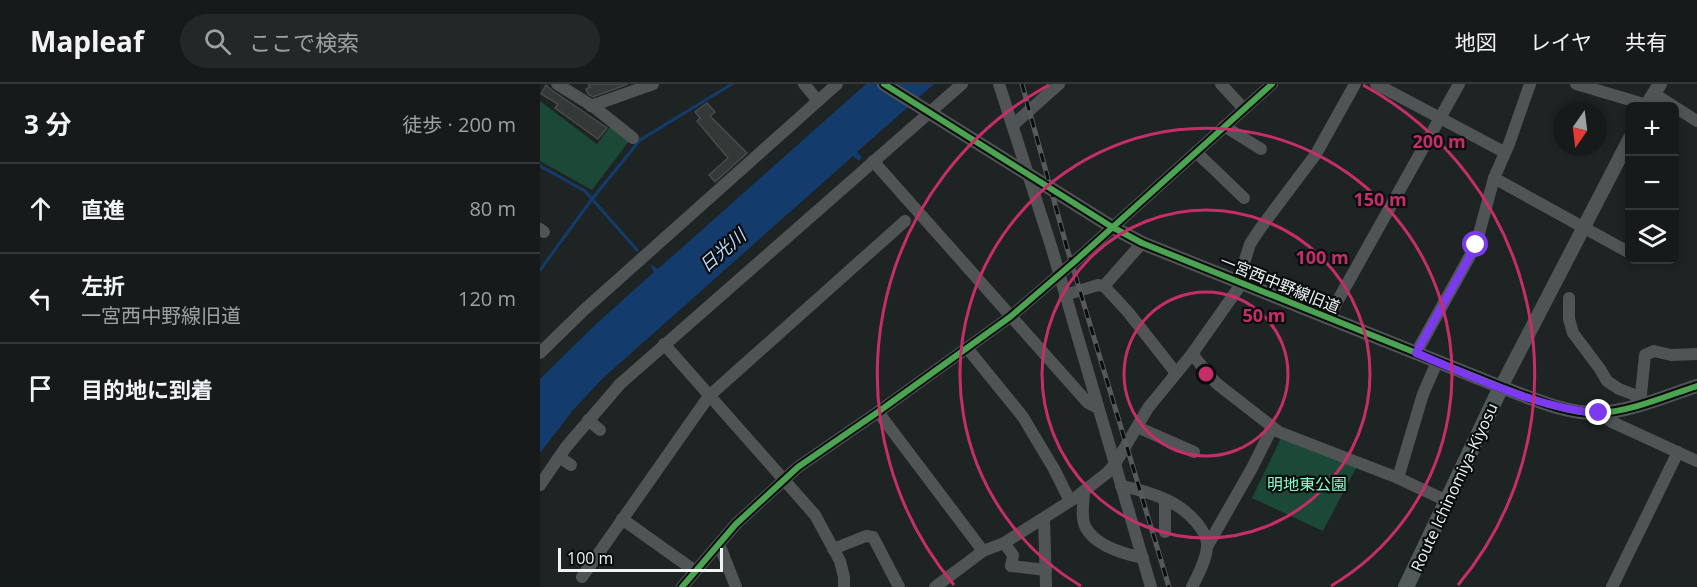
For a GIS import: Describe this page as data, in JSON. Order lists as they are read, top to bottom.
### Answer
{
  "streets": {
    "main road": ["Route Ichinomiya-Kiyosu"],
    "street": ["一宮西中野線旧道"]
  },
  "crossings": [
    ["一宮西中野線旧道", "Route Ichinomiya-Kiyosu"]
  ],
  "water": ["日光川"],
  "parks": ["明地東公園"],
  "scale_bar": "100 m",
  "north": "bottom",
  "page": {
    "header": "Mapleaf",
    "search": "ここで検索",
    "nav": ["地図", "レイヤ", "共有"],
    "heading": ["3 分", "徒歩 · 200 m"],
    "map_buttons": ["+", "−"],
    "list": [
      ["直進", "80 m"],
      ["左折", "一宮西中野線旧道", "120 m"],
      "目的地に到着"
    ],
    "scale": "100 m"
  },
  "rings": [
    "200 m",
    "150 m",
    "100 m",
    "50 m"
  ]
}
